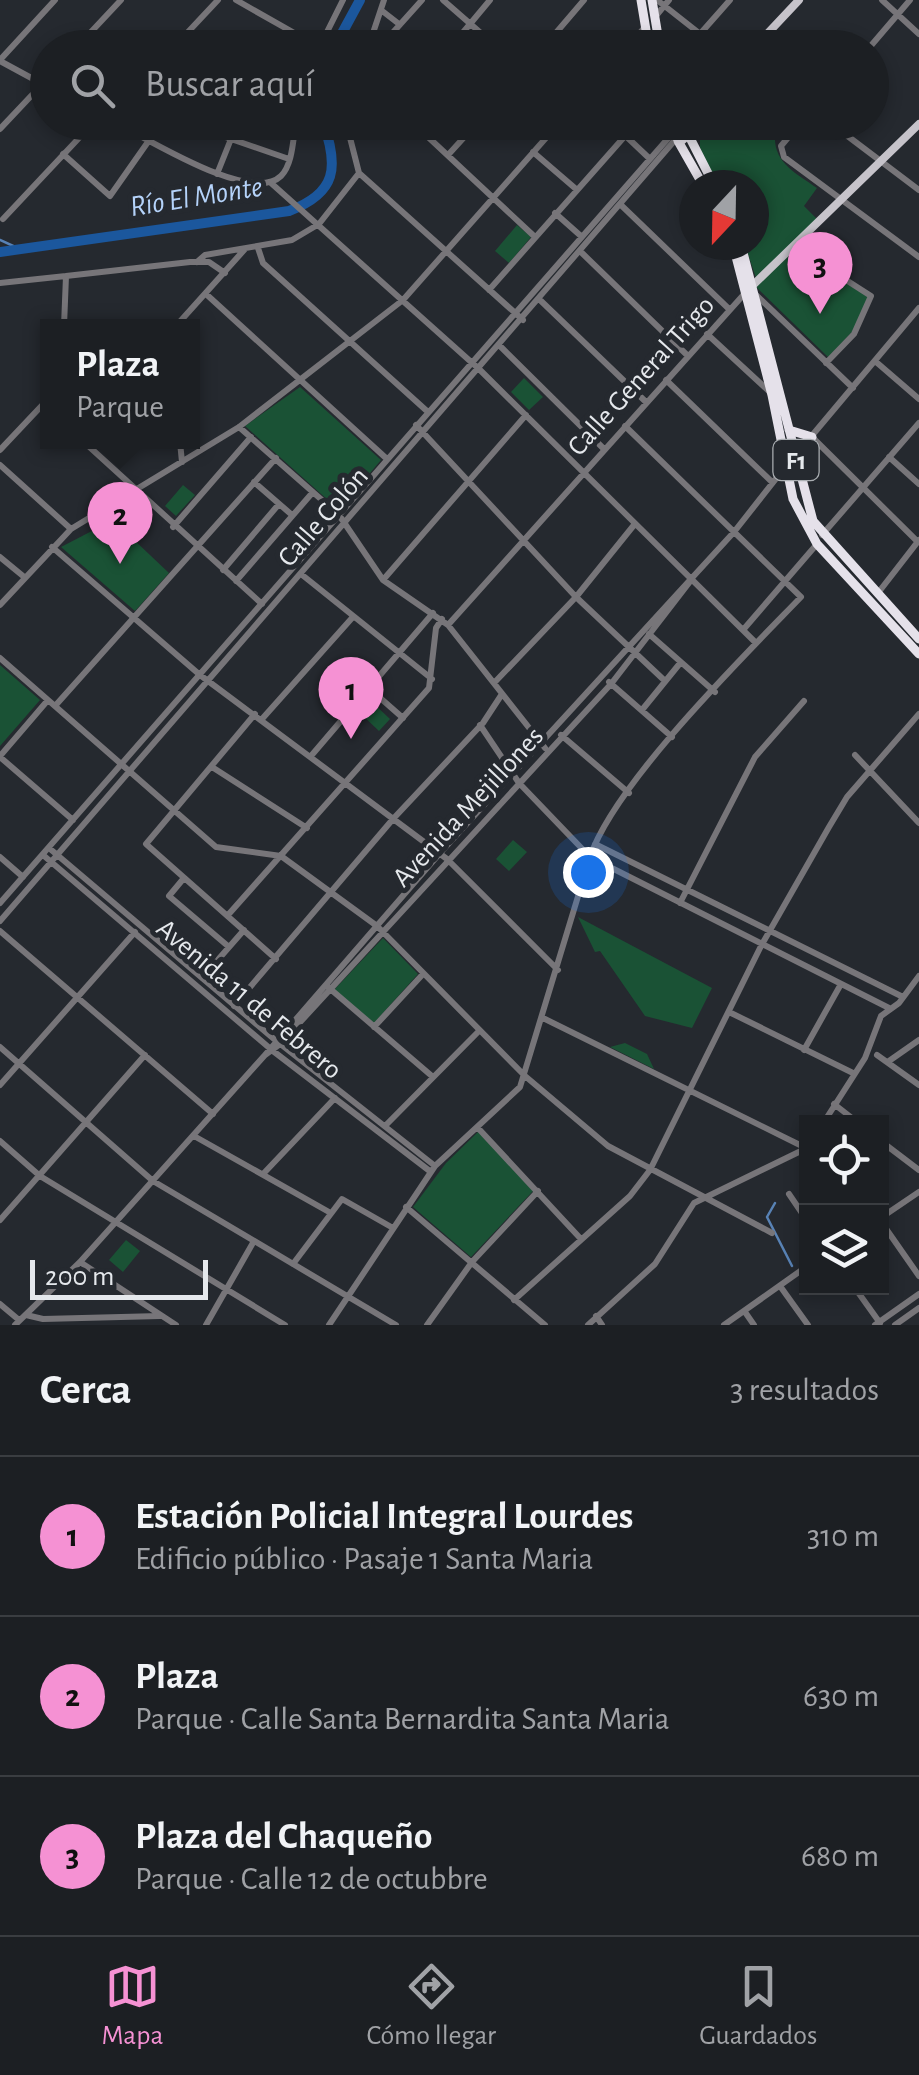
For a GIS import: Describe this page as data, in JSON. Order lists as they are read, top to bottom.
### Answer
{
  "streets": {
    "highway": ["F1"],
    "main road": ["Calle General Trigo"],
    "street": ["Calle Colón", "Avenida Mejillones", "Avenida 11 de Febrero"]
  },
  "crossings": [
    ["Calle General Trigo", "F1"],
    ["F1", "Avenida Mejillones"],
    ["Calle Colón", "Avenida 11 de Febrero"],
    ["Avenida Mejillones", "Avenida 11 de Febrero"]
  ],
  "water": ["Río El Monte"],
  "scale_bar": "200 m",
  "north": "bottom",
  "page": {
    "search": "Buscar aquí",
    "pins": ["3", "2", "1"],
    "popup": ["Plaza", "Parque"],
    "scale": "200 m",
    "heading": ["Cerca", "3 resultados"],
    "list": [
      {
        "mark": "1",
        "name": "Estación Policial Integral Lourdes",
        "note": "Edificio público · Pasaje 1 Santa Maria",
        "value": "310 m"
      },
      {
        "mark": "2",
        "name": "Plaza",
        "note": "Parque · Calle Santa Bernardita Santa Maria",
        "value": "630 m"
      },
      {
        "mark": "3",
        "name": "Plaza del Chaqueño",
        "note": "Parque · Calle 12 de octubbre",
        "value": "680 m"
      }
    ],
    "nav": ["Mapa", "Cómo llegar", "Guardados"]
  }
}
